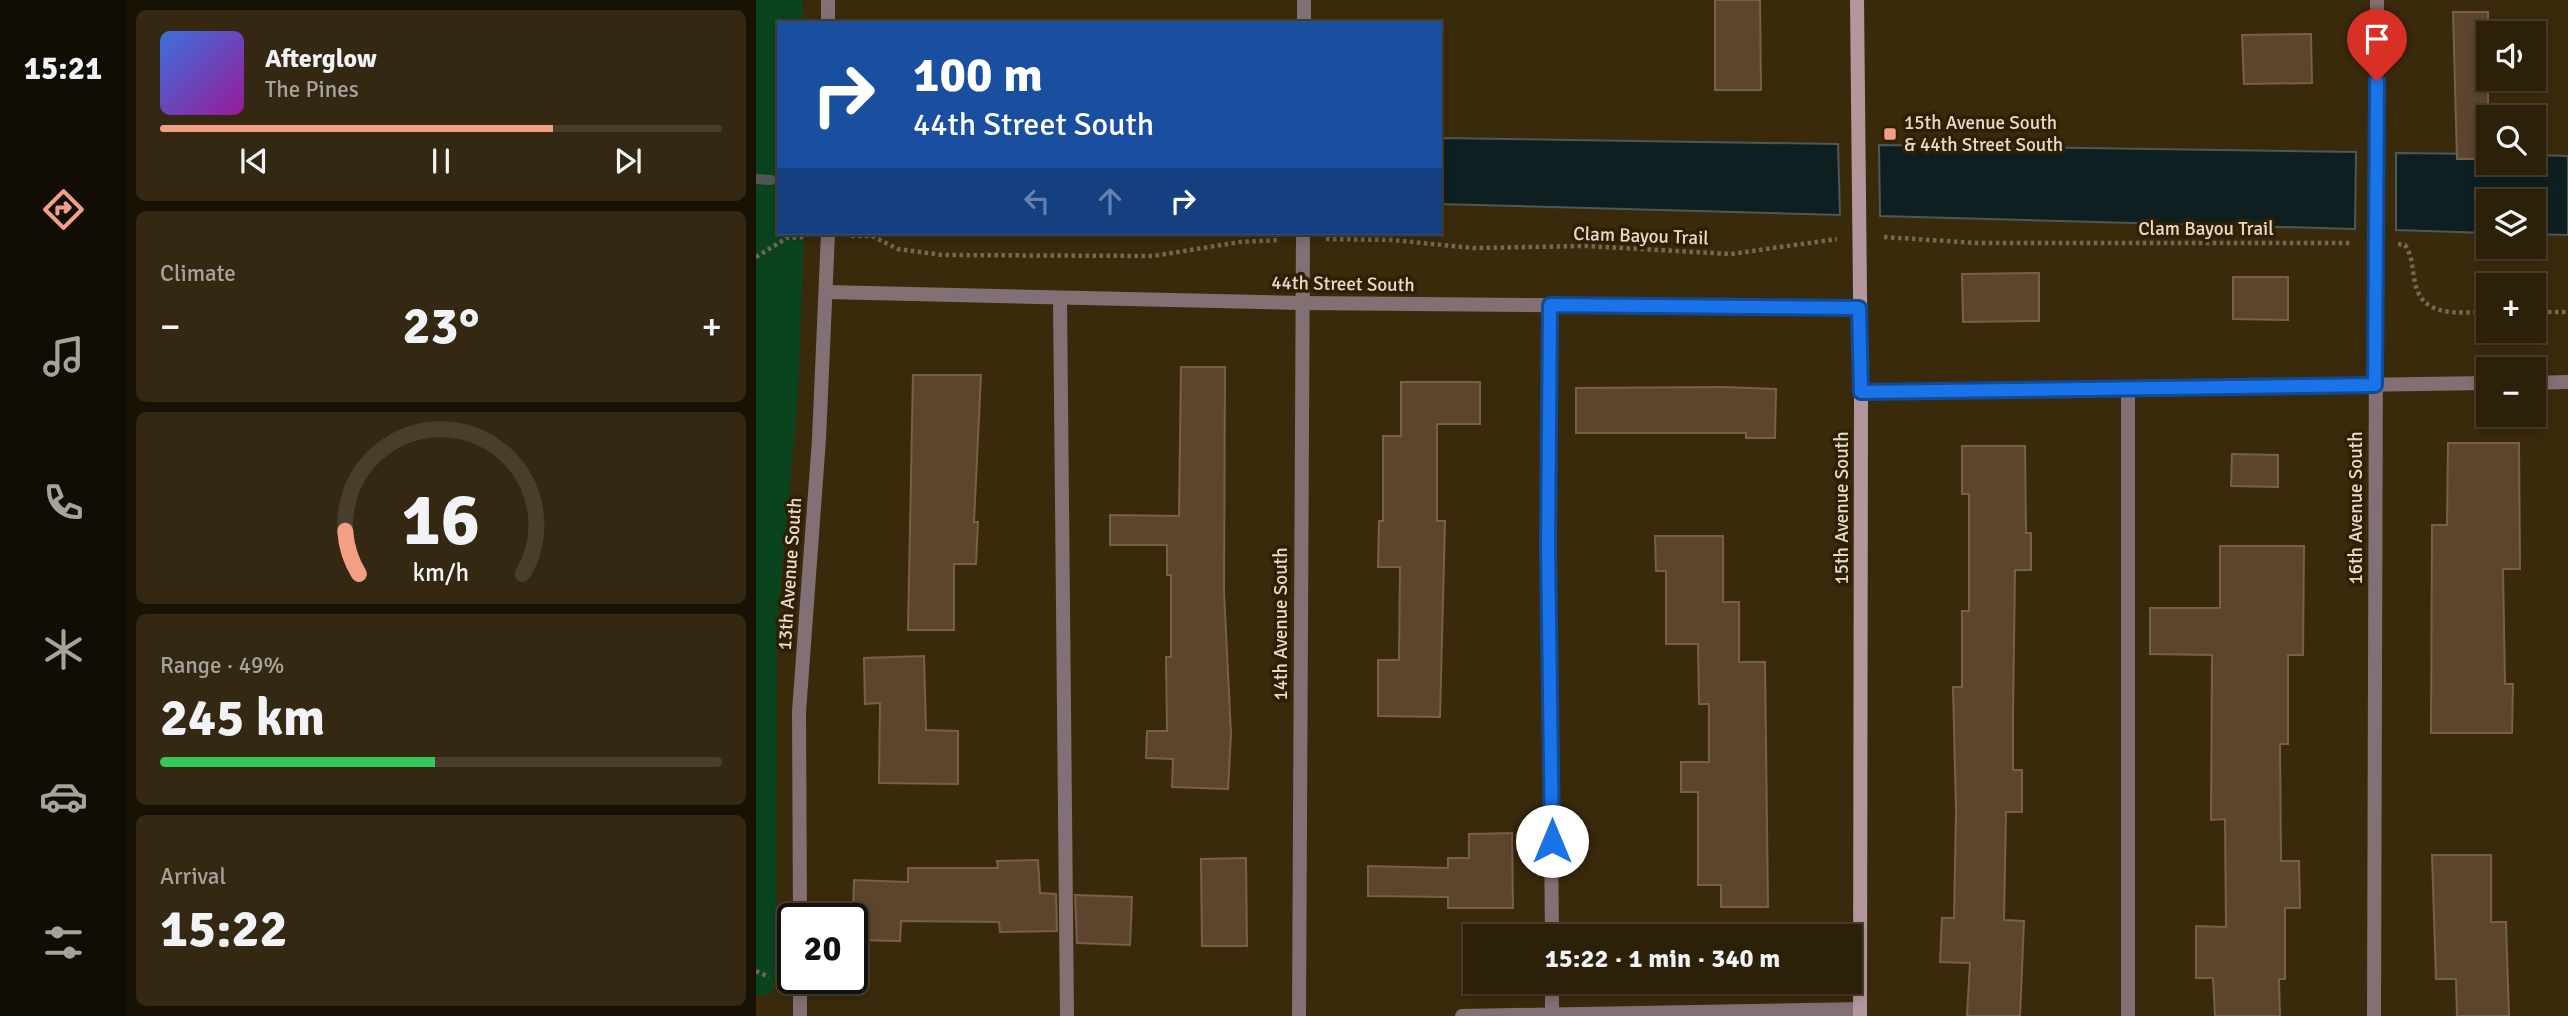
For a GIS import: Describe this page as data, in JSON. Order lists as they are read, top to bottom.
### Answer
{
  "streets": {
    "street": [
      "44th Street South",
      "15th Avenue South",
      "16th Avenue South",
      "13th Avenue South",
      "14th Avenue South"
    ],
    "path": ["Clam Bayou Trail"]
  },
  "crossings": [
    ["Clam Bayou Trail", "15th Avenue South"],
    ["Clam Bayou Trail", "16th Avenue South"],
    ["Clam Bayou Trail", "14th Avenue South"],
    ["44th Street South", "15th Avenue South"],
    ["44th Street South", "13th Avenue South"],
    ["44th Street South", "14th Avenue South"]
  ],
  "places": {
    "transit": ["15th Avenue South & 44th Street South"]
  },
  "page": {
    "tabs": "15:21",
    "map_buttons": ["+", "−"],
    "turn": ["100 m", "44th Street South"],
    "song": ["Afterglow", "The Pines"],
    "tile": [
      "Climate",
      ["Range · 49%", "245 km"],
      ["Arrival", "15:22"]
    ],
    "heat": ["−", "23°", "+"],
    "limit": "20",
    "trip": "15:22 · 1 min · 340 m",
    "gauge": ["16", "km/h"]
  }
}
